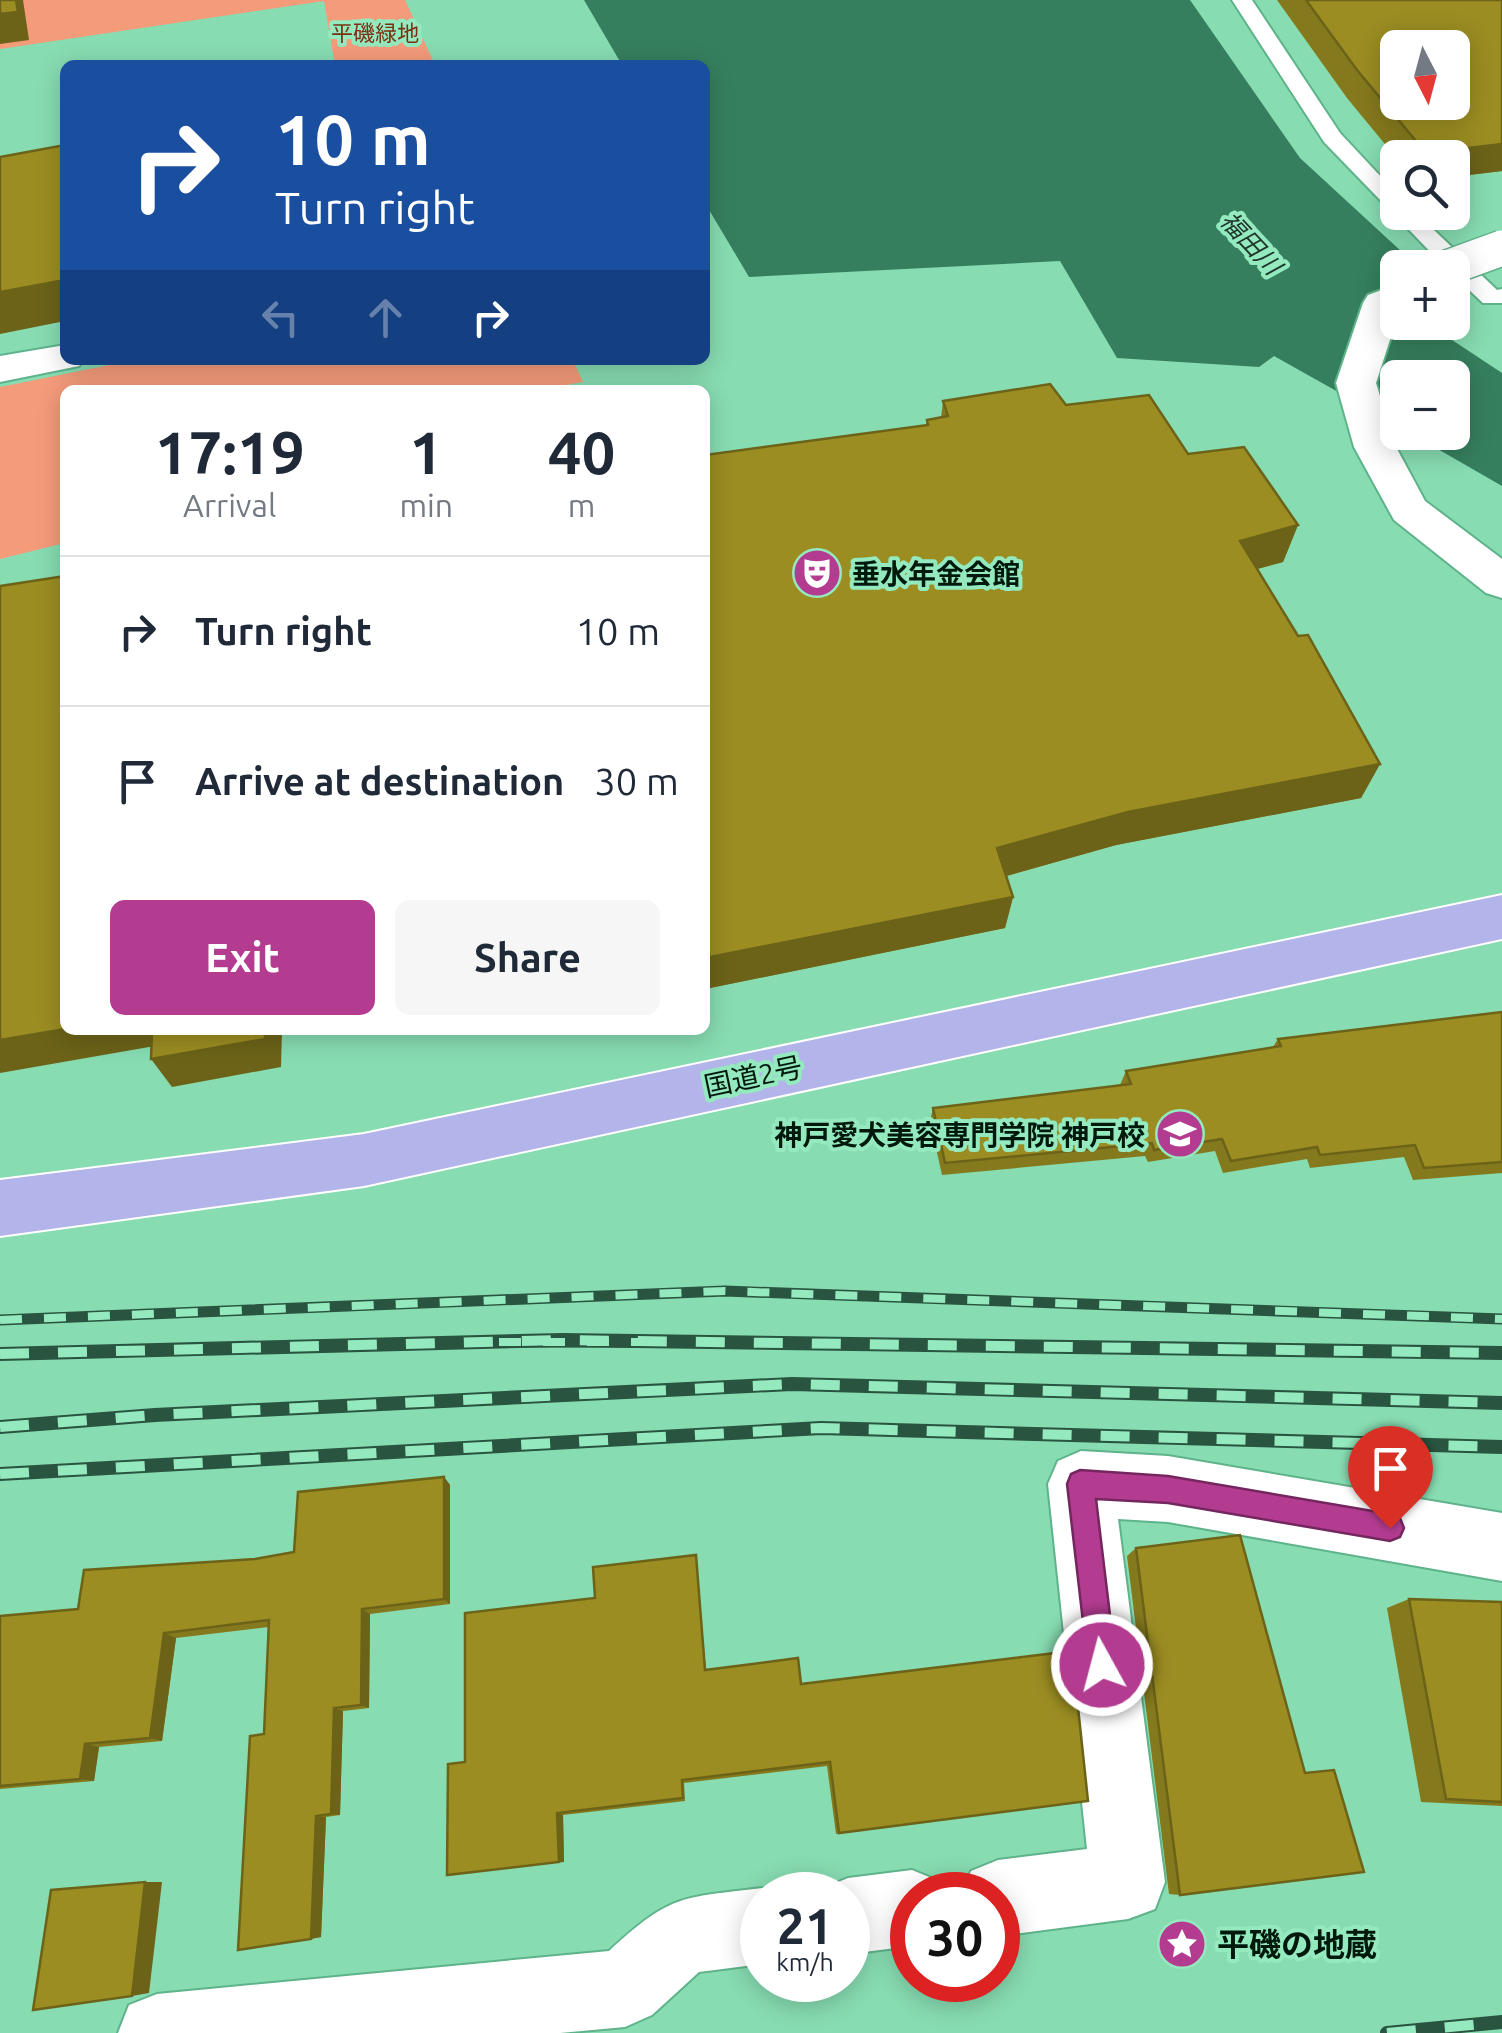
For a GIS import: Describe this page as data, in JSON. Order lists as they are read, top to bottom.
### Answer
{
  "streets": {
    "highway": ["国道2号"]
  },
  "water": ["福田川"],
  "parks": ["平磯緑地"],
  "places": {
    "theatre": ["垂水年金会館"],
    "school or university": ["神戸愛犬美容専門学院 神戸校"],
    "place": ["平磯の地蔵"]
  },
  "north": "bottom",
  "page": {
    "map_buttons": ["+", "−"],
    "turn": ["10 m", "Turn right"],
    "eta": [
      "17:19",
      "Arrival",
      "1",
      "min",
      "40",
      "m"
    ],
    "list": [
      {
        "name": "Turn right",
        "value": "10 m"
      },
      {
        "name": "Arrive at destination",
        "value": "30 m"
      }
    ],
    "buttons": ["Exit", "Share"],
    "speed": "21 km/h",
    "limit": "30"
  }
}
